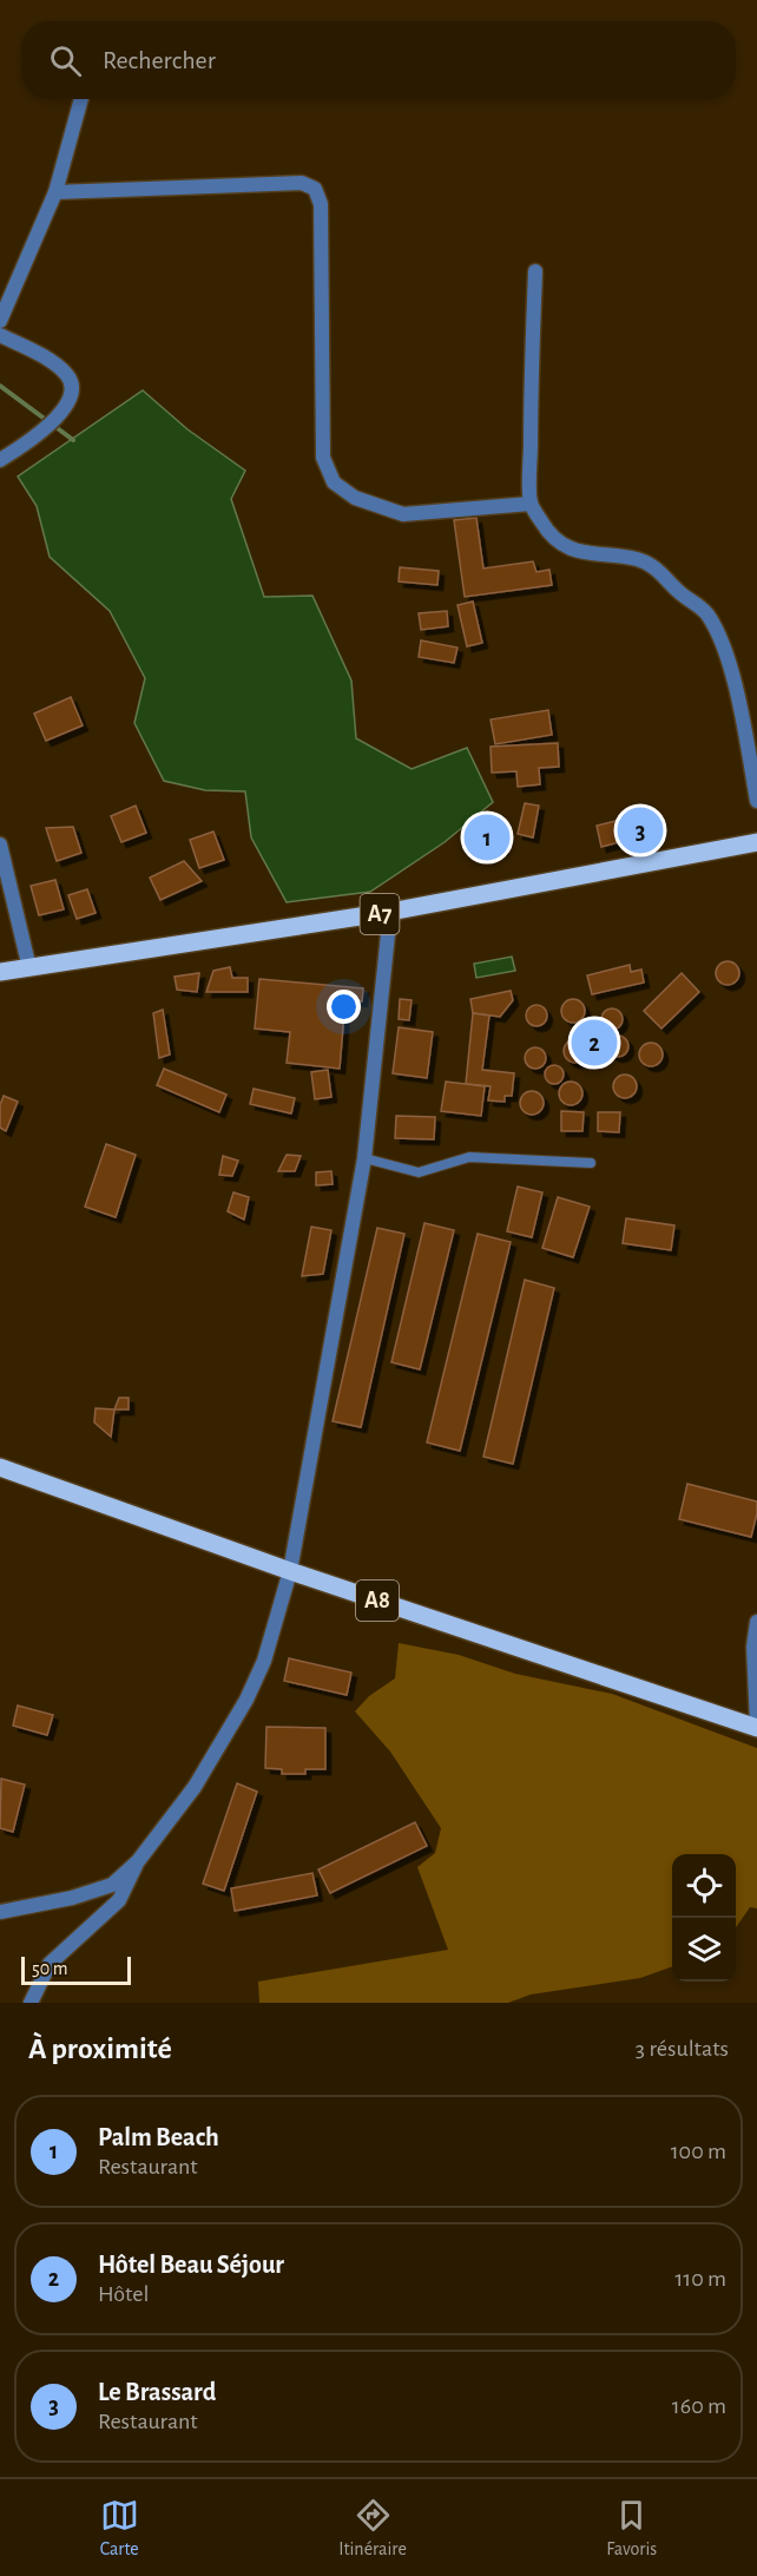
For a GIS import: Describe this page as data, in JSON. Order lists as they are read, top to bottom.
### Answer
{
  "streets": {
    "main road": ["A7", "A8"]
  },
  "scale_bar": "50 m",
  "page": {
    "search": "Rechercher",
    "pins": ["3", "1", "2"],
    "scale": "50 m",
    "heading": ["À proximité", "3 résultats"],
    "list": [
      {
        "mark": "1",
        "name": "Palm Beach",
        "note": "Restaurant",
        "value": "100 m"
      },
      {
        "mark": "2",
        "name": "Hôtel Beau Séjour",
        "note": "Hôtel",
        "value": "110 m"
      },
      {
        "mark": "3",
        "name": "Le Brassard",
        "note": "Restaurant",
        "value": "160 m"
      }
    ],
    "nav": ["Carte", "Itinéraire", "Favoris"]
  }
}
